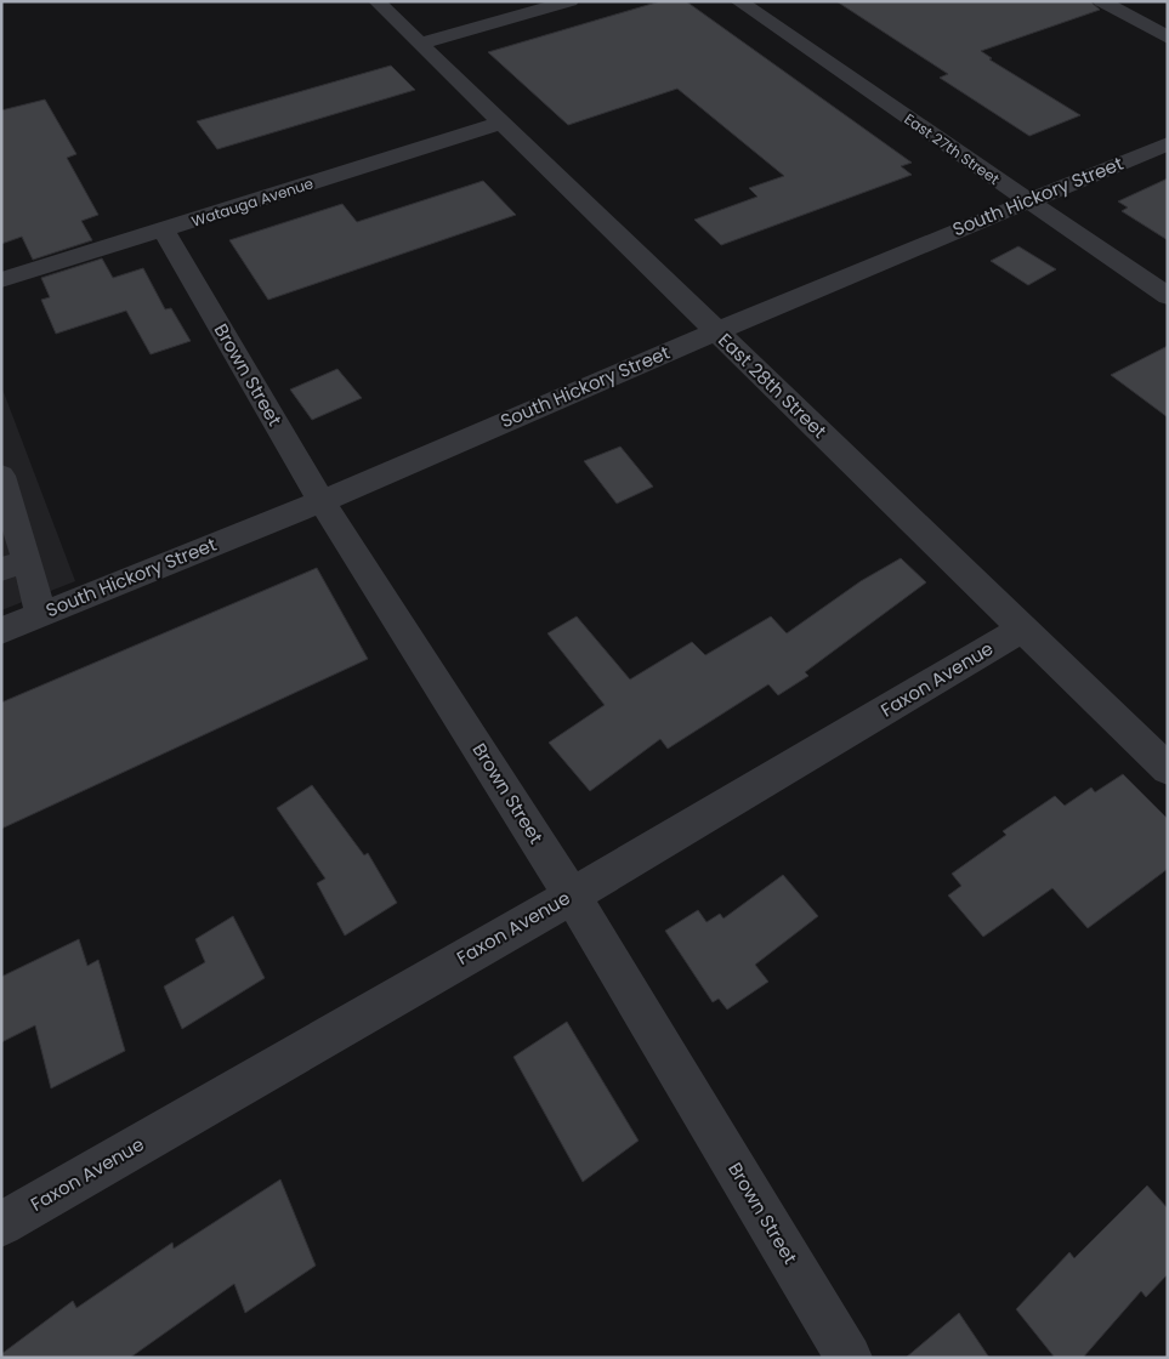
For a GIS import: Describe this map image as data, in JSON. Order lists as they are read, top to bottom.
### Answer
{
  "streets": {
    "street": [
      "East 27th Street",
      "South Hickory Street",
      "Watauga Avenue",
      "Brown Street",
      "East 28th Street",
      "Faxon Avenue"
    ]
  },
  "crossings": [
    ["East 27th Street", "South Hickory Street"],
    ["South Hickory Street", "Brown Street"],
    ["South Hickory Street", "East 28th Street"],
    ["Watauga Avenue", "Brown Street"],
    ["Watauga Avenue", "East 28th Street"],
    ["Brown Street", "Faxon Avenue"],
    ["East 28th Street", "Faxon Avenue"]
  ]
}
